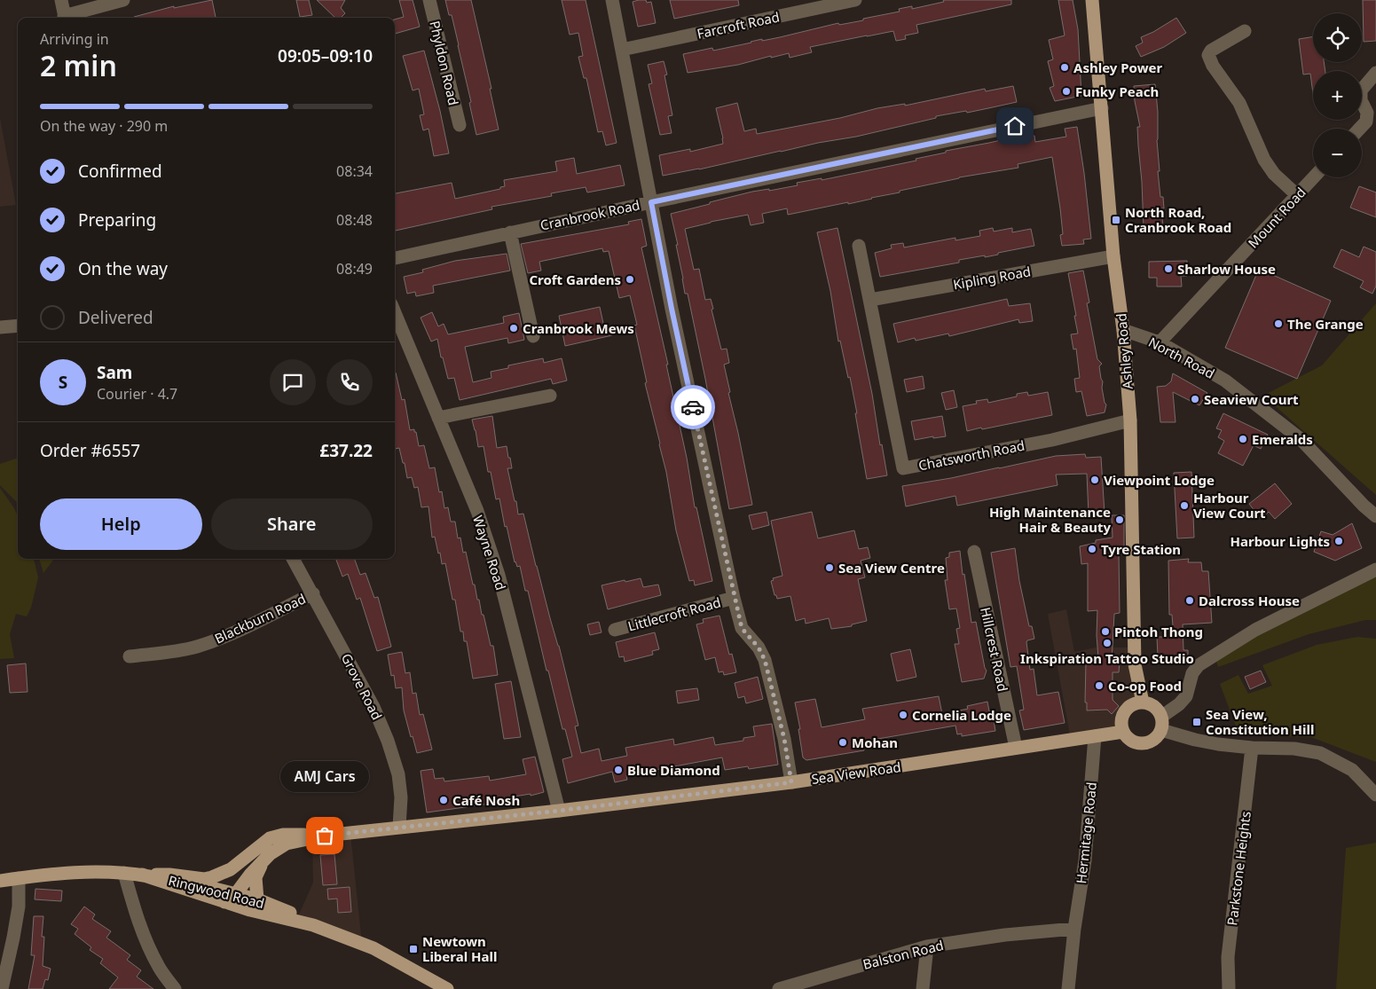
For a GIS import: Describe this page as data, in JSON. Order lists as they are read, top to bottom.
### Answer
{
  "streets": {
    "main road": ["Ashley Road", "Sea View Road", "Ringwood Road"],
    "street": [
      "Farcroft Road",
      "Phyldon Road",
      "Cranbrook Road",
      "Mount Road",
      "Kipling Road",
      "North Road",
      "Chatsworth Road",
      "Wayne Road",
      "Littlecroft Road",
      "Blackburn Road",
      "Hillcrest Road",
      "Grove Road",
      "Hermitage Road",
      "Parkstone Heights",
      "Balston Road"
    ]
  },
  "crossings": [
    ["Cranbrook Road", "Ashley Road"],
    ["Mount Road", "North Road"],
    ["Kipling Road", "Ashley Road"],
    ["Kipling Road", "Chatsworth Road"],
    ["Ashley Road", "North Road"],
    ["Ashley Road", "Chatsworth Road"],
    ["Ashley Road", "Sea View Road"],
    ["Wayne Road", "Sea View Road"],
    ["Blackburn Road", "Grove Road"],
    ["Hillcrest Road", "Sea View Road"],
    ["Grove Road", "Sea View Road"],
    ["Sea View Road", "Hermitage Road"],
    ["Sea View Road", "Ringwood Road"],
    ["Hermitage Road", "Balston Road"]
  ],
  "places": {
    "other": [
      "Ashley Power",
      "Funky Peach",
      "Sharlow House",
      "Croft Gardens",
      "The Grange",
      "Cranbrook Mews",
      "Seaview Court",
      "Emeralds",
      "Viewpoint Lodge",
      "Harbour View Court",
      "High Maintenance Hair & Beauty",
      "Harbour Lights",
      "Tyre Station",
      "Sea View Centre",
      "Dalcross House",
      "Pintoh Thong",
      "Inkspiration Tattoo Studio",
      "Co-op Food",
      "Cornelia Lodge",
      "Mohan",
      "Blue Diamond",
      "Café Nosh",
      "AMJ Cars"
    ],
    "transit": ["North Road, Cranbrook Road", "Sea View, Constitution Hill", "Newtown Liberal Hall"]
  },
  "page": {
    "map_buttons": ["+", "−"],
    "heading": ["2 min", "Arriving in", "09:05–09:10"],
    "panel": [
      "Sam",
      "Courier · 4.7",
      "Order #6557",
      "£37.22"
    ],
    "bar": "On the way · 290 m",
    "list": [
      ["Confirmed", "08:34"],
      ["Preparing", "08:48"],
      ["On the way", "08:49"],
      "Delivered"
    ],
    "round": "S",
    "buttons": ["Help", "Share"],
    "bubble": "AMJ Cars"
  }
}
